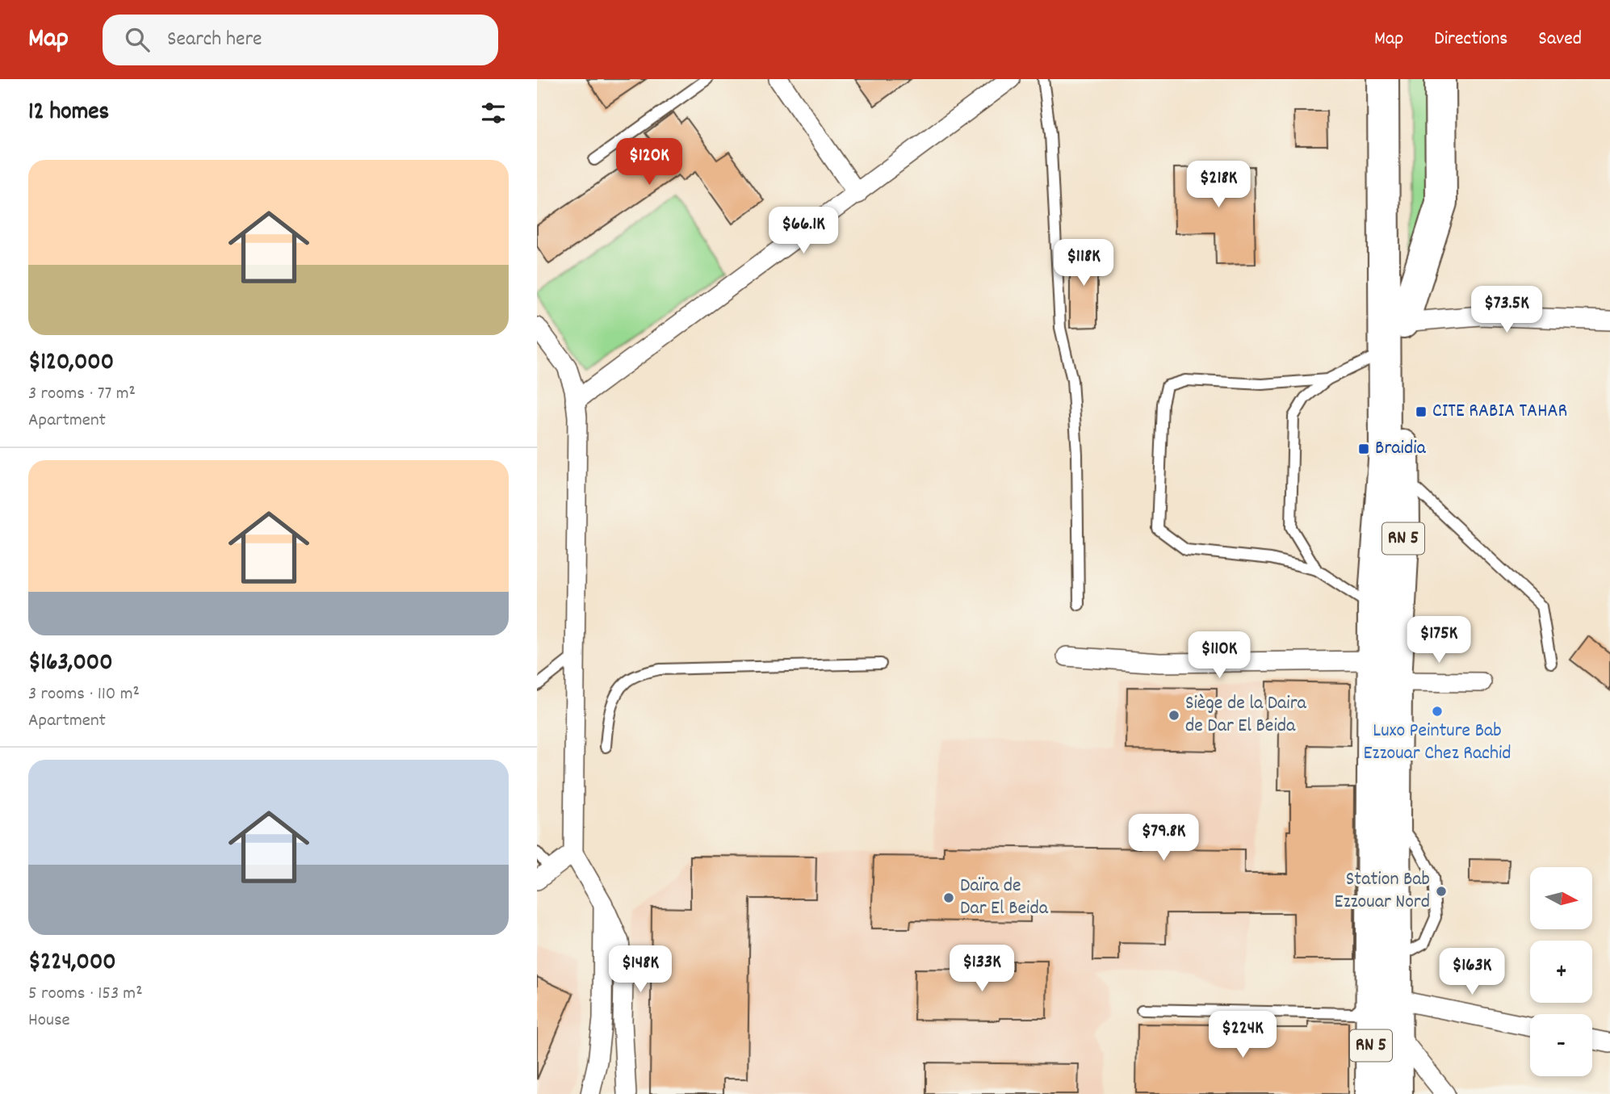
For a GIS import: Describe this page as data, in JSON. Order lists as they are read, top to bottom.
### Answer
{
  "streets": {
    "highway": ["RN 5"]
  },
  "places": {
    "transit": ["CITE RABIA TAHAR", "Braidia"],
    "other": [
      "Luxo Peinture Bab Ezzouar Chez Rachid",
      "Siège de la Daira de Dar El Beida",
      "Station Bab Ezzouar Nord",
      "Daïra de Dar El Beida"
    ]
  },
  "north": "right",
  "page": {
    "header": "Map",
    "search": "Search here",
    "nav": ["Map", "Directions", "Saved"],
    "heading": "12 homes",
    "price": [
      "$120K",
      "$218K",
      "$66.1K",
      "$118K",
      "$73.5K",
      "$175K",
      "$110K",
      "$79.8K",
      "$133K",
      "$148K",
      "$163K",
      "$224K"
    ],
    "list": [
      {
        "name": "$120,000",
        "note": "3 rooms · 77 m² · Apartment"
      },
      {
        "name": "$163,000",
        "note": "3 rooms · 110 m² · Apartment"
      },
      {
        "name": "$224,000",
        "note": "5 rooms · 153 m² · House"
      }
    ],
    "map_buttons": ["+", "−"]
  }
}
